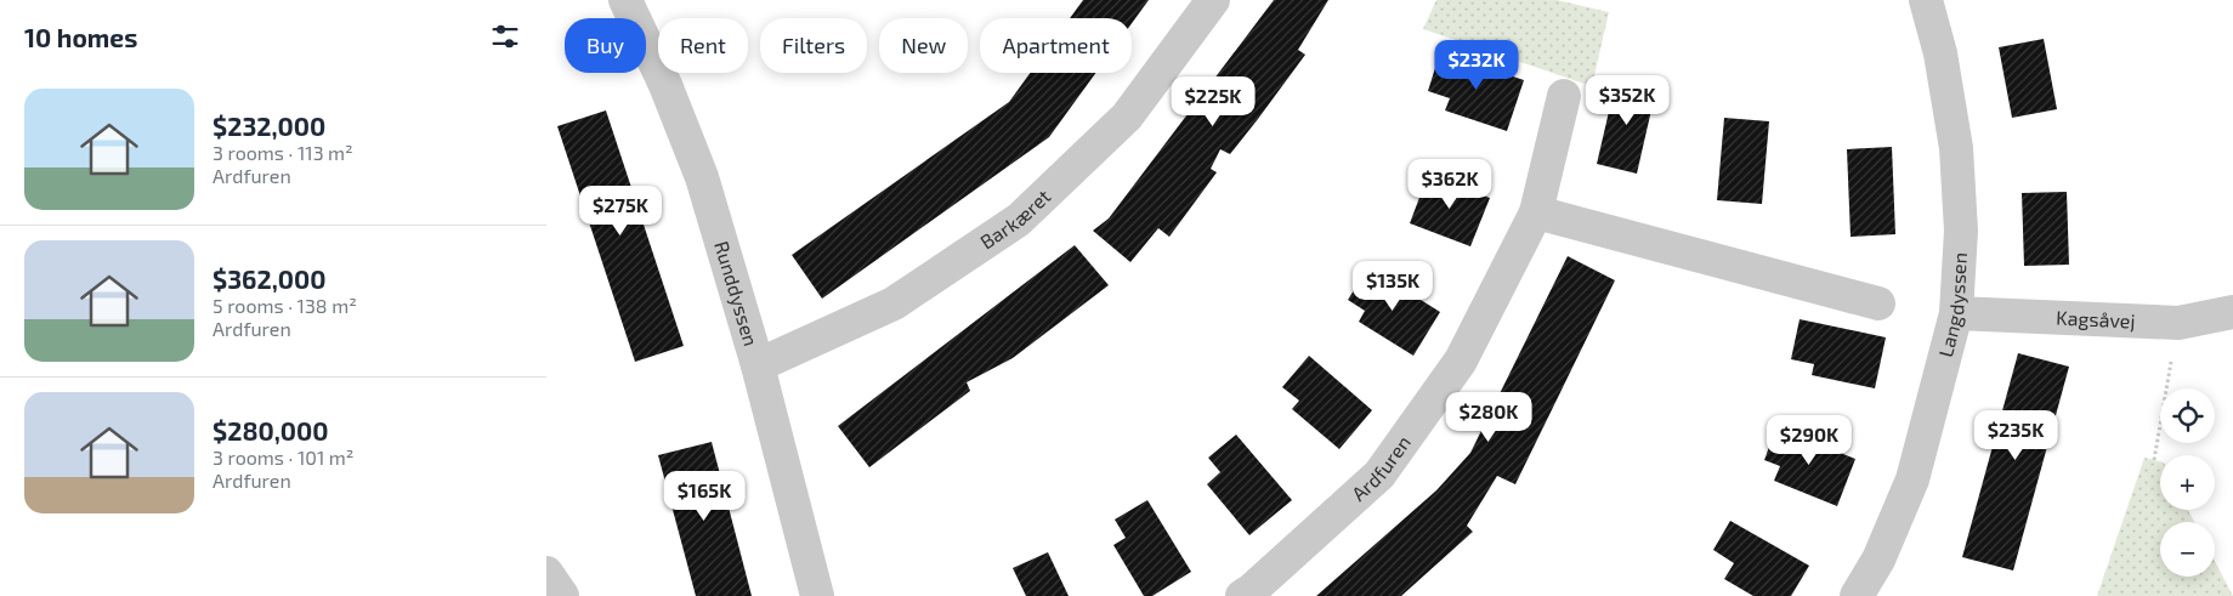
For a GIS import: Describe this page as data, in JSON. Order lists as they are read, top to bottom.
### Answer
{
  "streets": {
    "street": [
      "Barkæret",
      "Runddyssen",
      "Langdyssen",
      "Kagsåvej",
      "Ardfuren"
    ]
  },
  "crossings": [
    ["Barkæret", "Runddyssen"],
    ["Langdyssen", "Kagsåvej"]
  ],
  "page": {
    "heading": "10 homes",
    "chip": [
      "Buy",
      "Rent",
      "Filters",
      "New",
      "Apartment"
    ],
    "price": [
      "$232K",
      "$352K",
      "$225K",
      "$362K",
      "$275K",
      "$135K",
      "$280K",
      "$235K",
      "$290K",
      "$165K"
    ],
    "list": [
      {
        "name": "$232,000",
        "note": "3 rooms · 113 m² · Ardfuren"
      },
      {
        "name": "$362,000",
        "note": "5 rooms · 138 m² · Ardfuren"
      },
      {
        "name": "$280,000",
        "note": "3 rooms · 101 m² · Ardfuren"
      }
    ],
    "map_buttons": ["+", "−"]
  }
}
